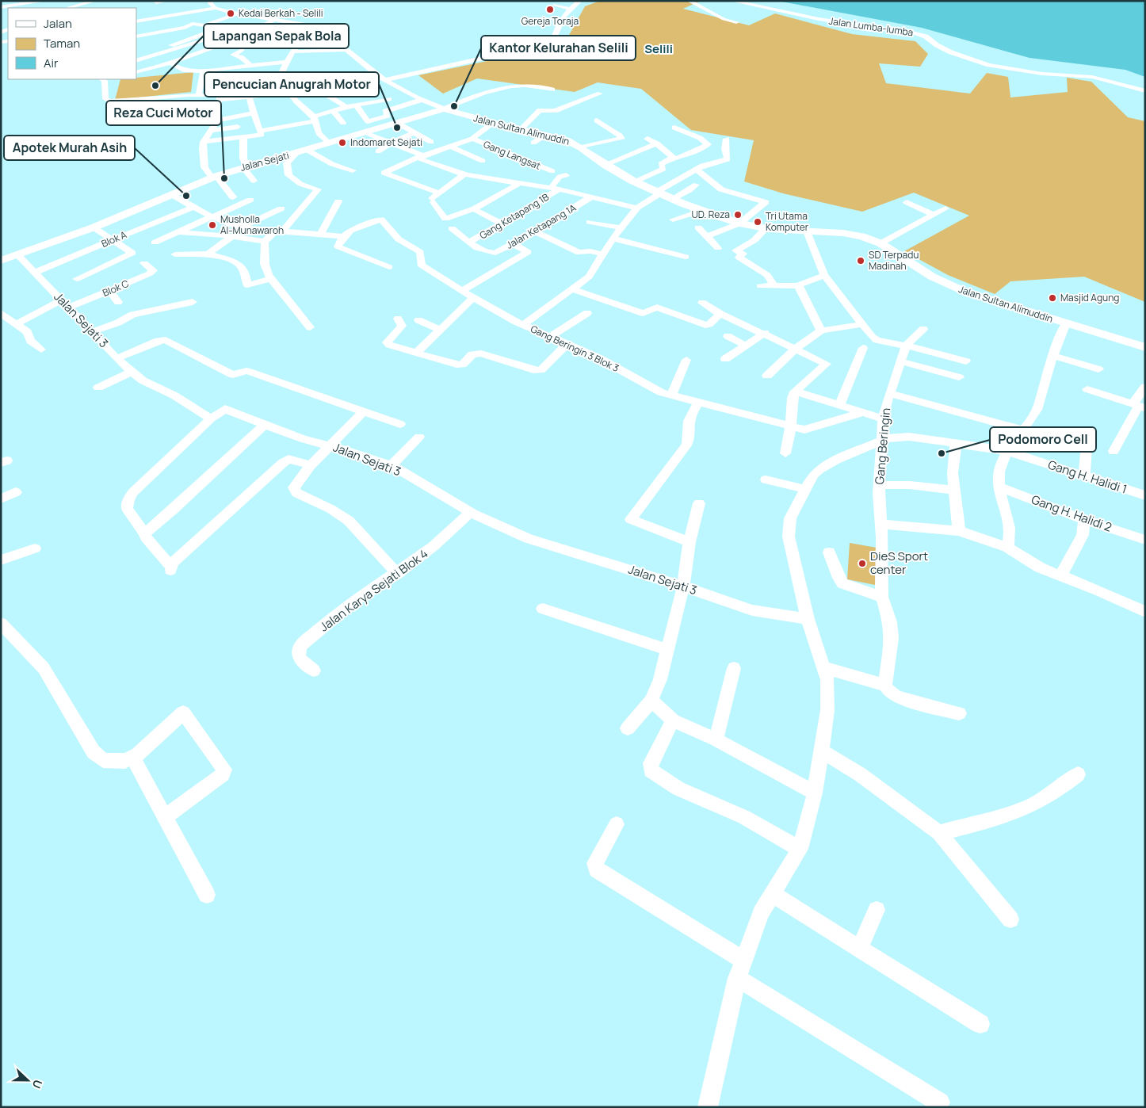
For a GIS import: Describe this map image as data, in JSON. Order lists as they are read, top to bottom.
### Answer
{
  "streets": {
    "main road": ["Jalan Sultan Alimuddin", "Jalan Sejati"],
    "street": [
      "Jalan Lumba-lumba",
      "Gang Langsat",
      "Gang Ketapang 1B",
      "Jalan Ketapang 1A",
      "Blok A",
      "Blok C",
      "Jalan Sejati 3",
      "Gang Beringin 3 Blok 3",
      "Gang Beringin",
      "Gang H. Halidi 1",
      "Gang H. Halidi 2",
      "Jalan Karya Sejati Blok 4"
    ]
  },
  "crossings": [
    ["Jalan Sultan Alimuddin", "Jalan Sejati"],
    ["Jalan Sejati", "Jalan Sejati 3"],
    ["Gang Ketapang 1B", "Jalan Ketapang 1A"],
    ["Blok A", "Jalan Sejati 3"],
    ["Blok C", "Jalan Sejati 3"],
    ["Jalan Sejati 3", "Gang H. Halidi 1"],
    ["Jalan Sejati 3", "Jalan Karya Sejati Blok 4"],
    ["Gang Beringin", "Gang H. Halidi 1"]
  ],
  "districts": ["Selili"],
  "places": [
    "Gereja Toraja",
    "Kedai Berkah - Selili",
    "Lapangan Sepak Bola",
    "Kantor Kelurahan Selili",
    "Pencucian Anugrah Motor",
    "Indomaret Sejati",
    "Reza Cuci Motor",
    "Apotek Murah Asih",
    "UD. Reza",
    "Tri Utama Komputer",
    "Musholla Al-Munawaroh",
    "SD Terpadu Madinah",
    "Masjid Agung",
    "Podomoro Cell",
    "DieS Sport center"
  ],
  "legend": ["Jalan", "Taman", "Air"],
  "north": "right"
}
